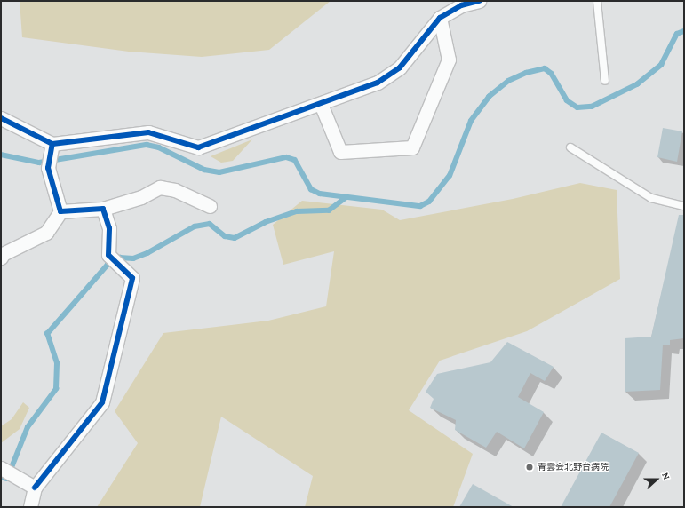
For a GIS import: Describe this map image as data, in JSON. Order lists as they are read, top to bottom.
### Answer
{
  "places": ["青雲会北野台病院"],
  "north": "right"
}
